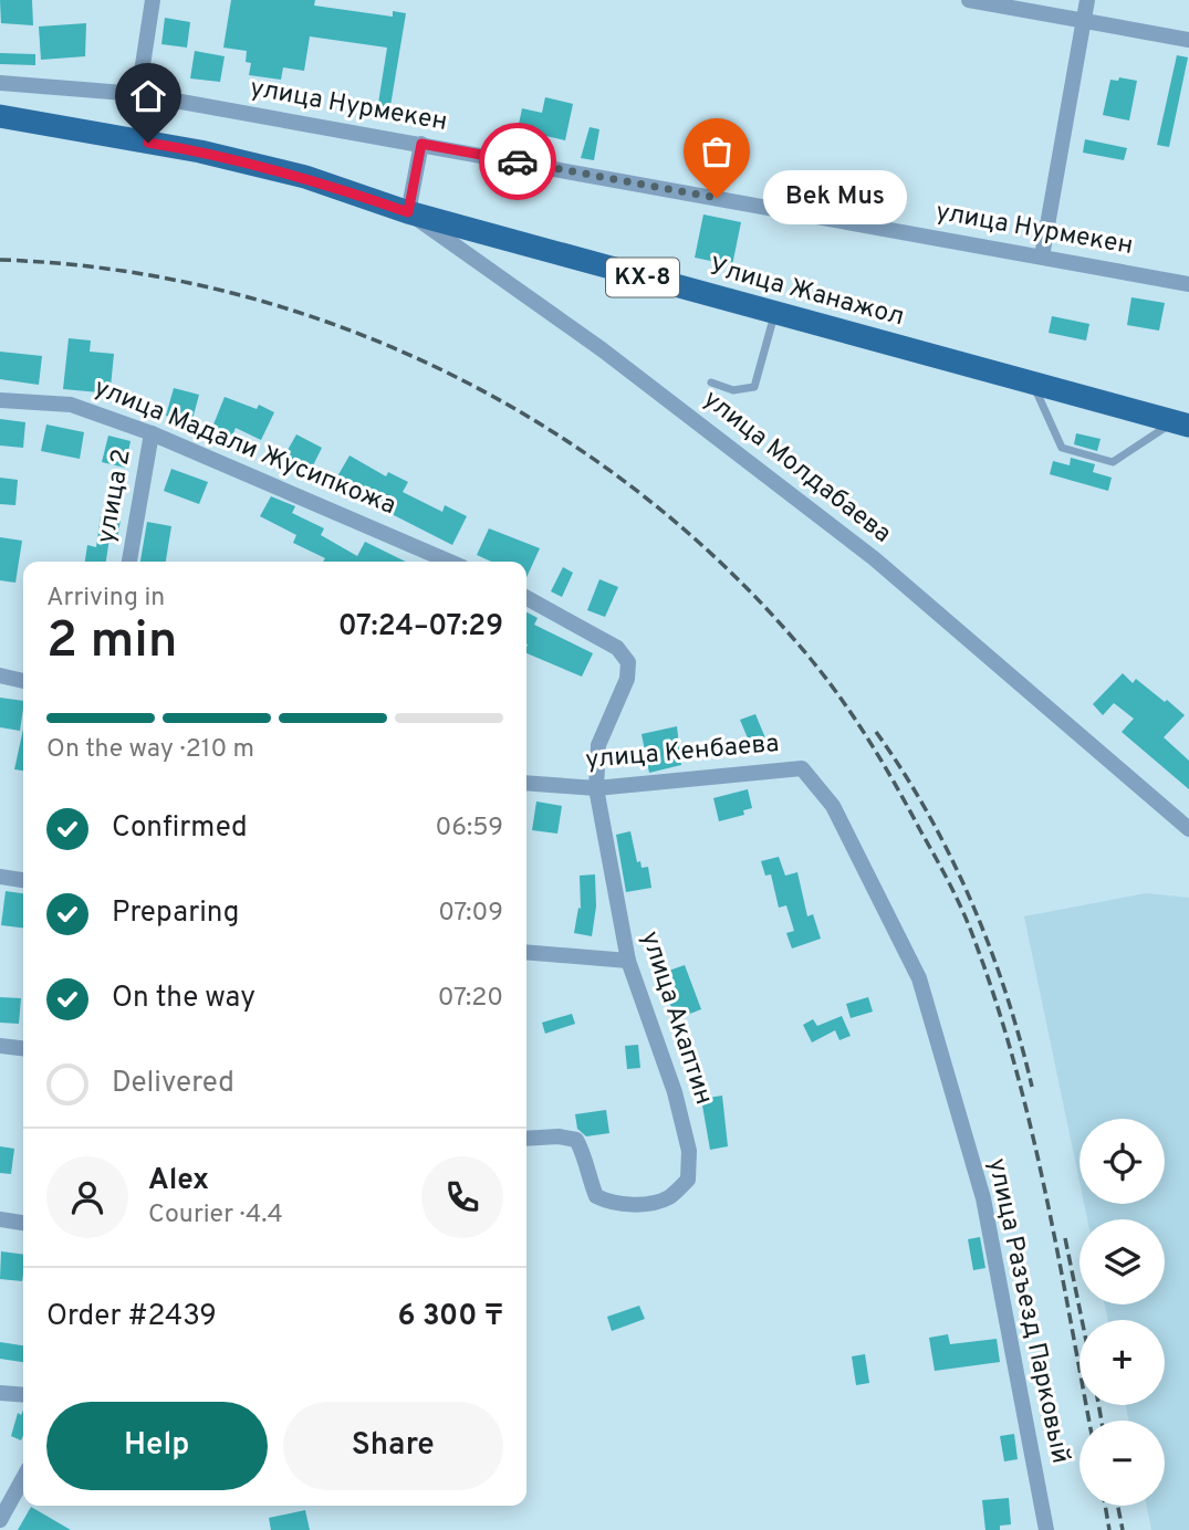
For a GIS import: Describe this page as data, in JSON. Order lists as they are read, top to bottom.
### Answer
{
  "streets": {
    "main road": ["КХ-8", "Улица Жанажол"],
    "street": [
      "улица Нурмекен",
      "улица Мадали Жусипкожа",
      "улица Молдабаева",
      "улица 2",
      "улица Кенбаева",
      "улица Акаптин",
      "улица Разъезд Парковый"
    ]
  },
  "crossings": [
    ["КХ-8", "Улица Жанажол"],
    ["Улица Жанажол", "улица Молдабаева"],
    ["улица Мадали Жусипкожа", "улица 2"],
    ["улица Кенбаева", "улица Акаптин"],
    ["улица Кенбаева", "улица Разъезд Парковый"]
  ],
  "places": ["Bek Mus"],
  "page": {
    "bubble": "Bek Mus",
    "heading": ["2 min", "Arriving in", "07:24–07:29"],
    "panel": [
      "Alex",
      "Courier · 4.4",
      "Order #2439",
      "6 300 ₸"
    ],
    "bar": "On the way · 210 m",
    "list": [
      ["Confirmed", "06:59"],
      ["Preparing", "07:09"],
      ["On the way", "07:20"],
      "Delivered"
    ],
    "map_buttons": ["+", "−"],
    "buttons": ["Help", "Share"]
  }
}
